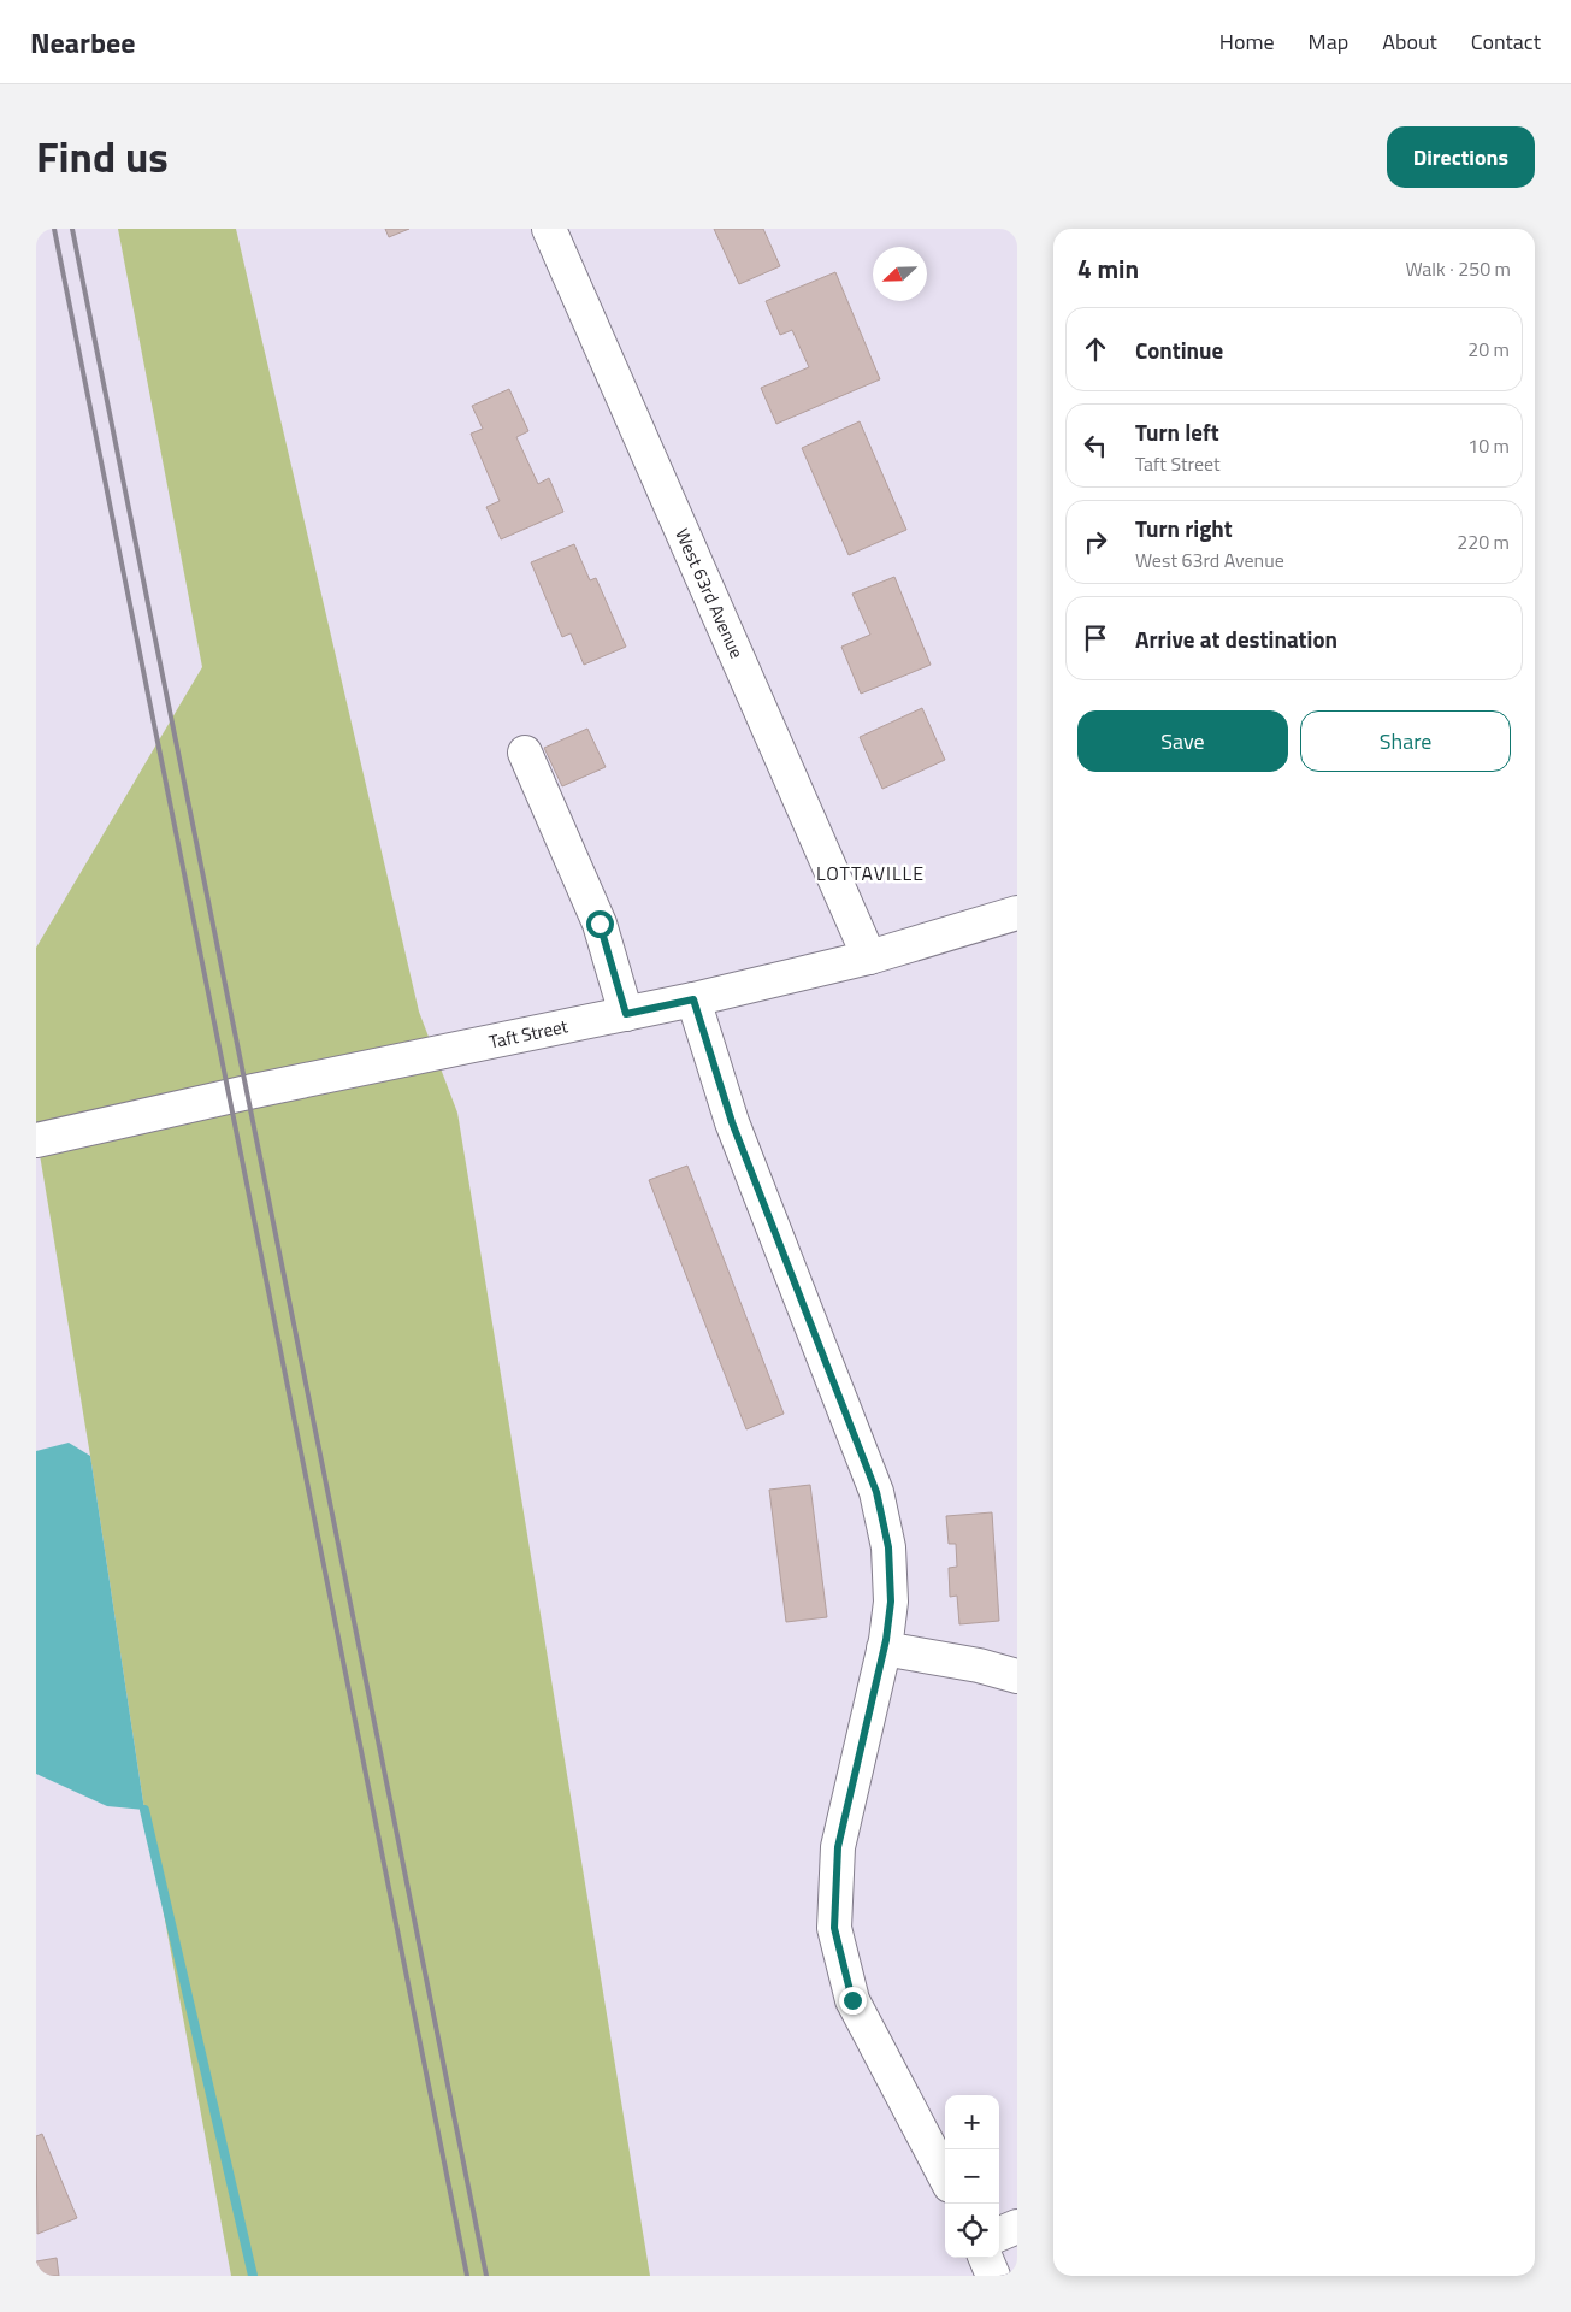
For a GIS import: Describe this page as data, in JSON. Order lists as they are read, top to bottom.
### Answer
{
  "streets": {
    "street": ["West 63rd Avenue", "Taft Street"]
  },
  "crossings": [
    ["West 63rd Avenue", "Taft Street"]
  ],
  "districts": ["LOTTAVILLE"],
  "north": "bottom left",
  "page": {
    "header": "Nearbee",
    "nav": [
      "Home",
      "Map",
      "About",
      "Contact"
    ],
    "title": "Find us",
    "buttons": [
      "Directions",
      ["Save", "Share"]
    ],
    "heading": ["4 min", "Walk · 250 m"],
    "list": [
      ["Continue", "20 m"],
      ["Turn left", "Taft Street", "10 m"],
      ["Turn right", "West 63rd Avenue", "220 m"],
      "Arrive at destination"
    ],
    "map_buttons": ["+", "−"]
  }
}
